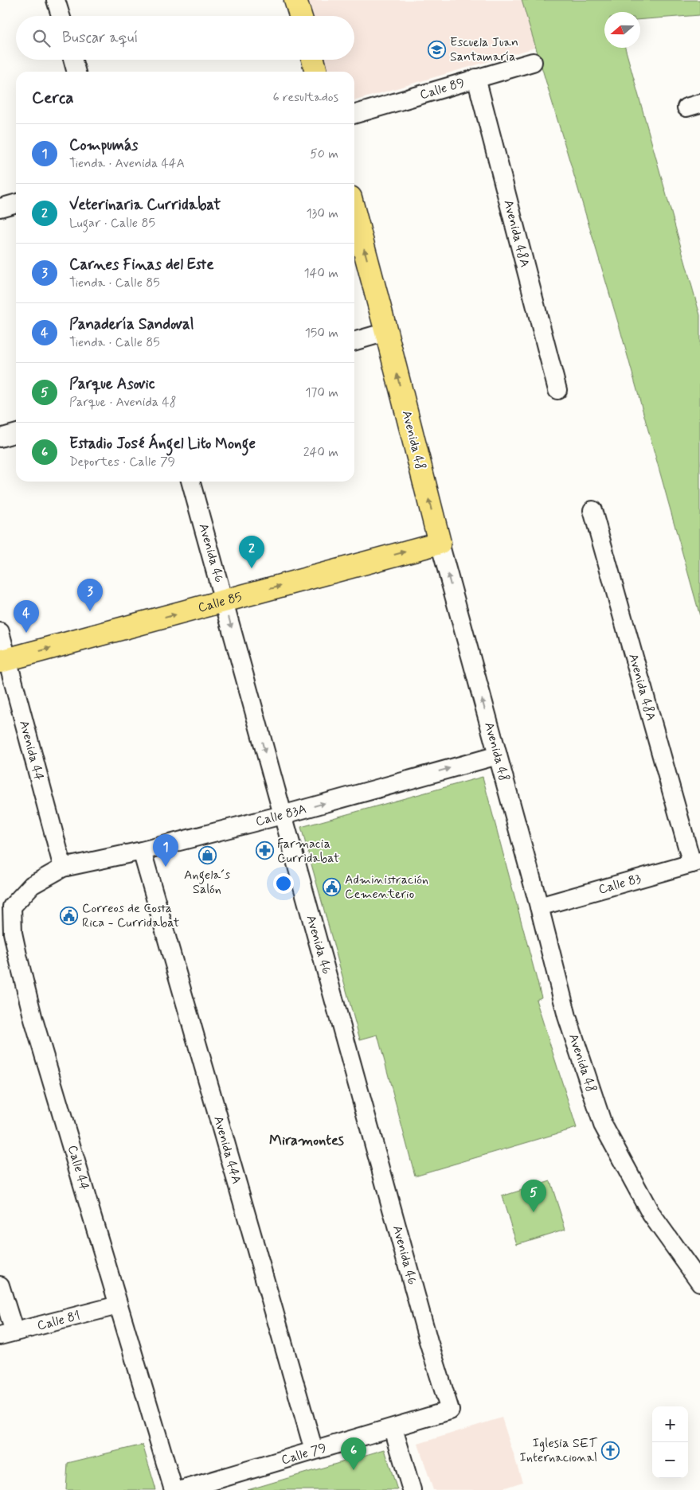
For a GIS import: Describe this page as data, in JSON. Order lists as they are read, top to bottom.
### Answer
{
  "streets": {
    "main road": ["Avenida 48", "Calle 85"],
    "street": [
      "Calle 89",
      "Avenida 48A",
      "Avenida 46",
      "Avenida 44",
      "Calle 83A",
      "Calle 83",
      "Avenida 44A",
      "Calle 44",
      "Calle 81",
      "Calle 79"
    ]
  },
  "crossings": [
    ["Calle 89", "Avenida 48A"],
    ["Avenida 48A", "Calle 83"],
    ["Avenida 48", "Calle 85"],
    ["Avenida 48", "Calle 83A"],
    ["Avenida 48", "Calle 83"],
    ["Avenida 46", "Calle 85"],
    ["Avenida 46", "Calle 83A"],
    ["Avenida 46", "Calle 79"],
    ["Calle 85", "Avenida 44"],
    ["Avenida 44", "Calle 83A"],
    ["Avenida 44", "Calle 44"],
    ["Calle 83A", "Avenida 44A"],
    ["Calle 83A", "Calle 44"],
    ["Avenida 44A", "Calle 79"],
    ["Calle 44", "Calle 81"]
  ],
  "one_way": ["Avenida 48", "Calle 85", "Calle 83A"],
  "districts": ["Miramontes"],
  "places": {
    "school or university": ["Escuela Juan Santamaría"],
    "pharmacy": ["Farmacia Curridabat"],
    "shop": ["Angela´s Salón"],
    "public building": ["Administración Cementerio", "Correos de Costa Rica - Curridabat"],
    "church": ["Iglesia SET Internacional"]
  },
  "north": "left",
  "page": {
    "search": "Buscar aquí",
    "heading": ["Cerca", "6 resultados"],
    "list": [
      {
        "mark": "1",
        "name": "Compumás",
        "note": "Tienda · Avenida 44A",
        "value": "50 m"
      },
      {
        "mark": "2",
        "name": "Veterinaria Curridabat",
        "note": "Lugar · Calle 85",
        "value": "130 m"
      },
      {
        "mark": "3",
        "name": "Carnes Finas del Este",
        "note": "Tienda · Calle 85",
        "value": "140 m"
      },
      {
        "mark": "4",
        "name": "Panadería Sandoval",
        "note": "Tienda · Calle 85",
        "value": "150 m"
      },
      {
        "mark": "5",
        "name": "Parque Asovic",
        "note": "Parque · Avenida 48",
        "value": "170 m"
      },
      {
        "mark": "6",
        "name": "Estadio José Ángel Lito Monge",
        "note": "Deportes · Calle 79",
        "value": "240 m"
      }
    ],
    "pins": [
      "2",
      "3",
      "4",
      "1",
      "5",
      "6"
    ],
    "map_buttons": ["+", "−"]
  }
}
